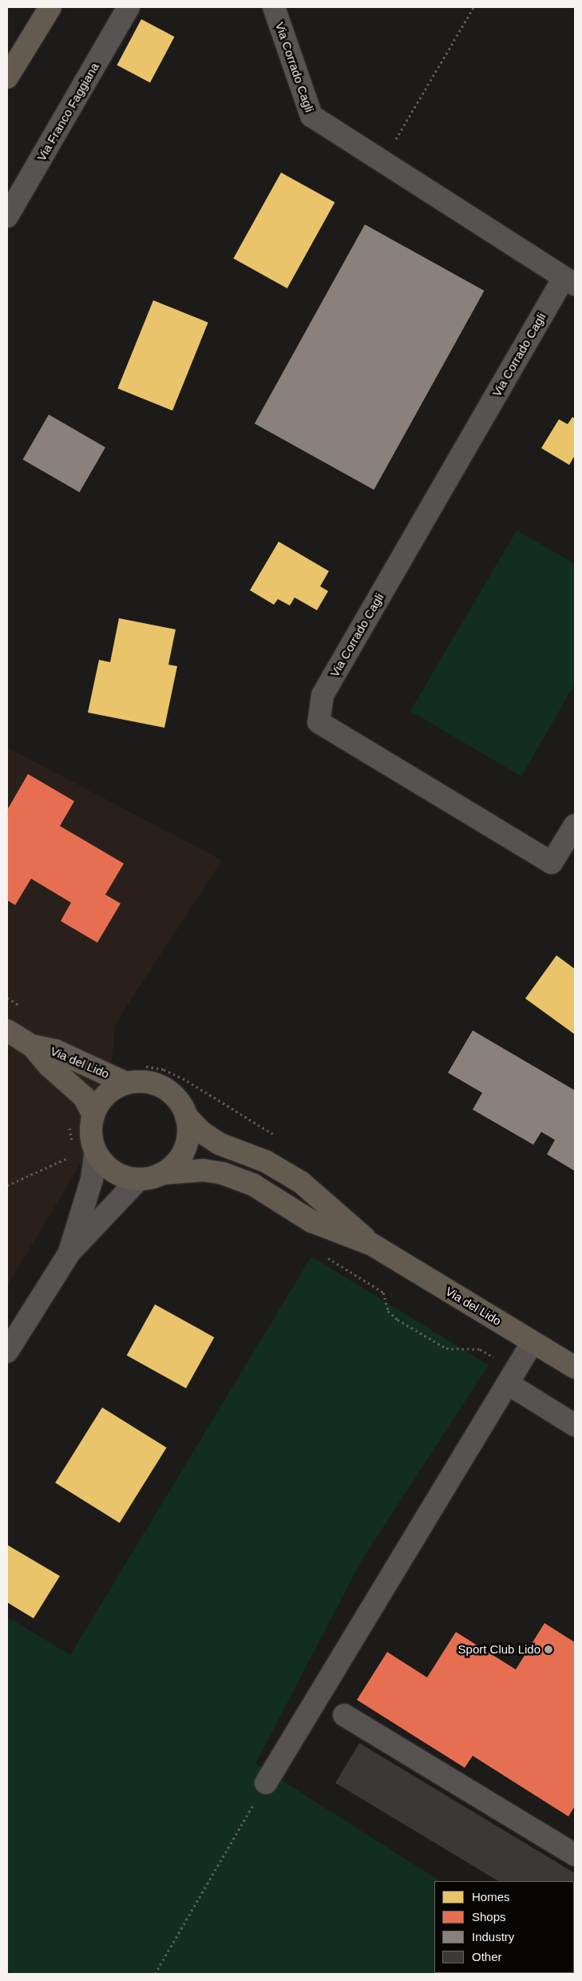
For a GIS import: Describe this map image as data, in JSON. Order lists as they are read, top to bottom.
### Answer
{
  "streets": {
    "main road": ["Via del Lido"],
    "street": ["Via Corrado Cagli", "Via Franco Faggiana"]
  },
  "places": ["Sport Club Lido"],
  "legend": [
    "Homes",
    "Shops",
    "Industry",
    "Other"
  ]
}
